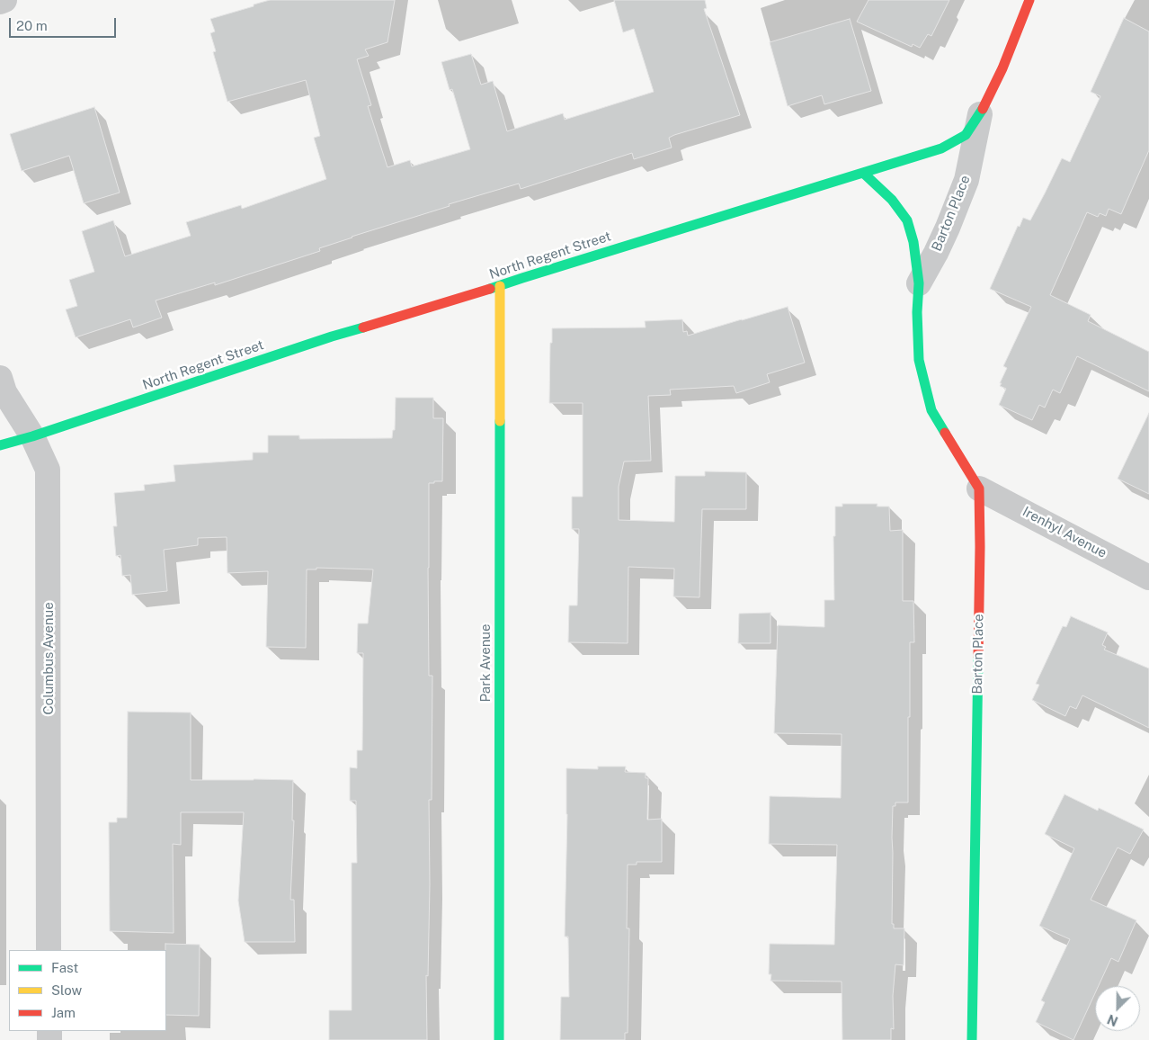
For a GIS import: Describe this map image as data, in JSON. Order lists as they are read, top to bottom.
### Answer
{
  "streets": {
    "street": [
      "Barton Place",
      "North Regent Street",
      "Irenhyl Avenue",
      "Columbus Avenue",
      "Park Avenue"
    ]
  },
  "crossings": [
    ["Barton Place", "North Regent Street"],
    ["Barton Place", "Irenhyl Avenue"],
    ["North Regent Street", "Columbus Avenue"],
    ["North Regent Street", "Park Avenue"]
  ],
  "legend": ["Fast", "Slow", "Jam"],
  "scale_bar": "20 m",
  "north": "bottom left"
}
